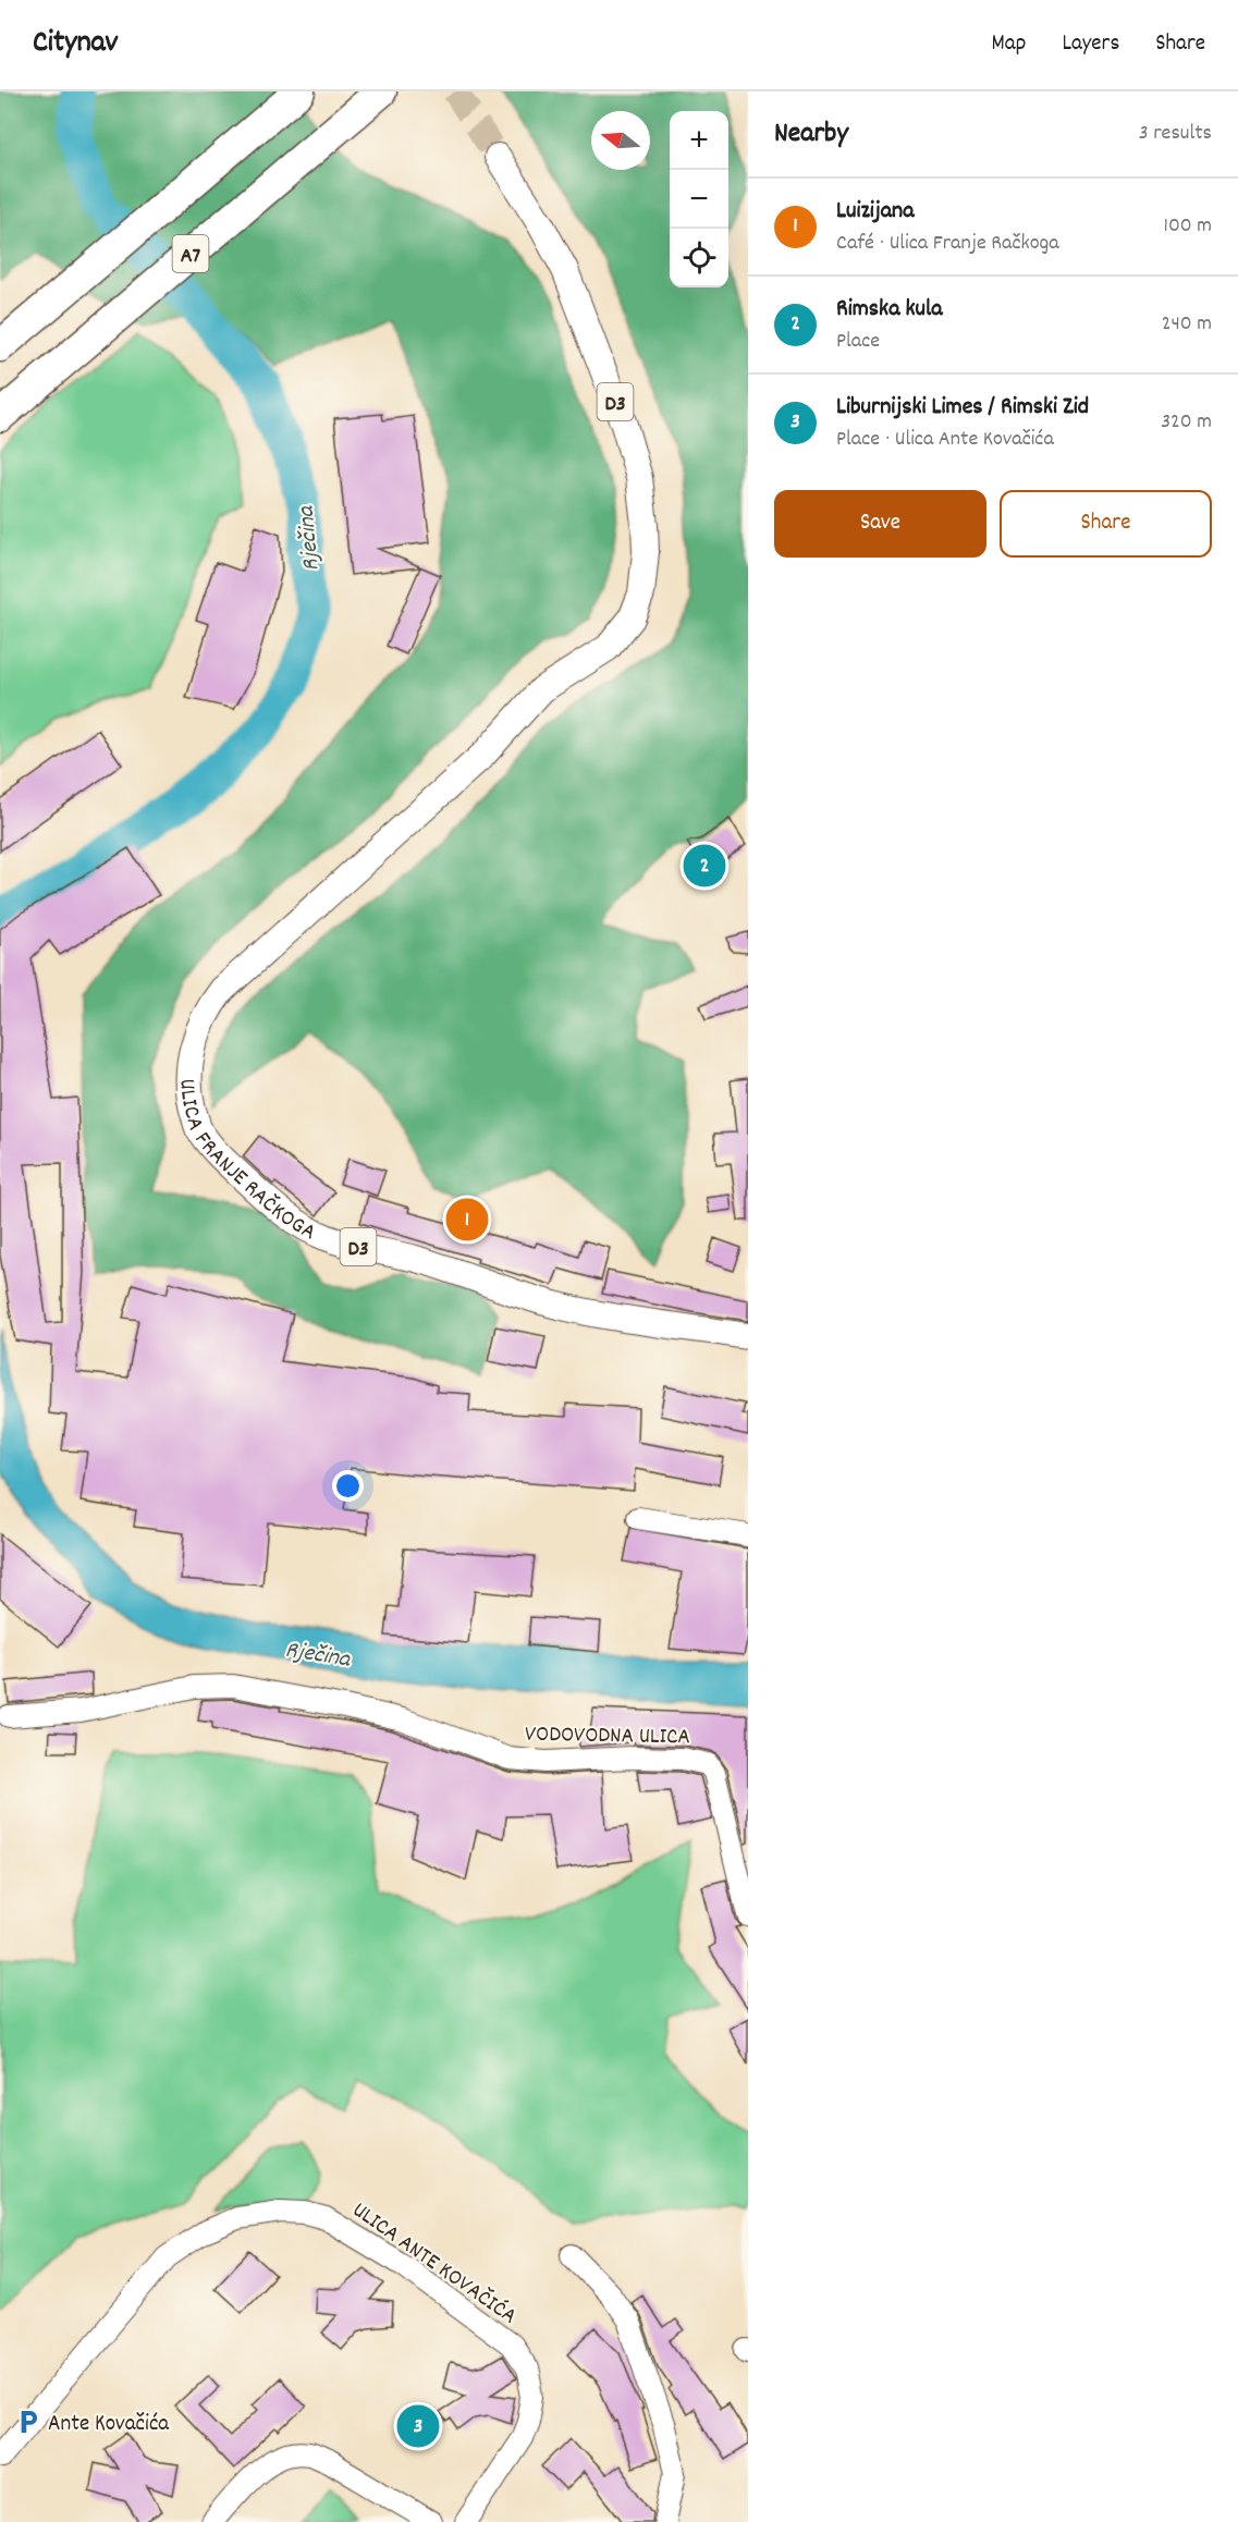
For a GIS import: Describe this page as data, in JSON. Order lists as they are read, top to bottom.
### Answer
{
  "streets": {
    "highway": ["A7"],
    "main road": ["D3", "ULICA FRANJE RAČKOGA"],
    "street": ["VODOVODNA ULICA", "ULICA ANTE KOVAČIĆA"]
  },
  "water": ["Rječina"],
  "places": {
    "parking": ["Ante Kovačića"]
  },
  "north": "left",
  "page": {
    "header": "Citynav",
    "nav": ["Map", "Layers", "Share"],
    "heading": ["Nearby", "3 results"],
    "map_buttons": ["+", "−"],
    "list": [
      {
        "mark": "1",
        "name": "Luizijana",
        "note": "Café · Ulica Franje Račkoga",
        "value": "100 m"
      },
      {
        "mark": "2",
        "name": "Rimska kula",
        "note": "Place",
        "value": "240 m"
      },
      {
        "mark": "3",
        "name": "Liburnijski Limes / Rimski Zid",
        "note": "Place · Ulica Ante Kovačića",
        "value": "320 m"
      }
    ],
    "buttons": ["Save", "Share"],
    "pins": ["2", "1", "3"]
  }
}
